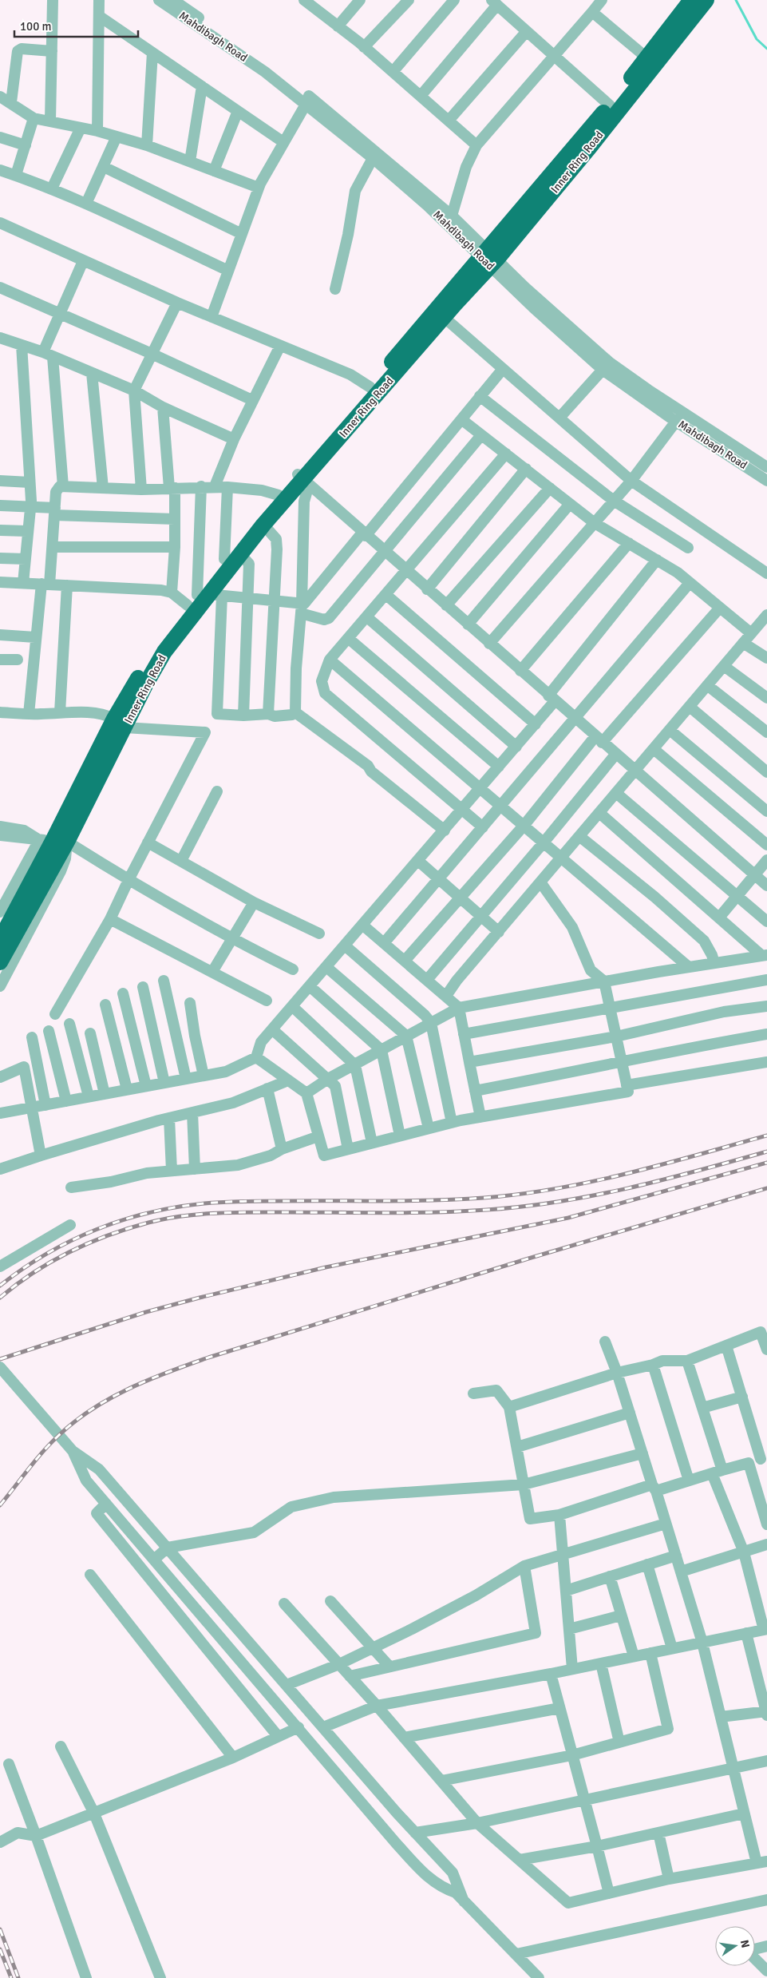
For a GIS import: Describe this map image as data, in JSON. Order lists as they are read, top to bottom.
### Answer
{
  "streets": {
    "highway": ["Inner Ring Road"],
    "street": ["Mahdibagh Road"]
  },
  "crossings": [
    ["Mahdibagh Road", "Inner Ring Road"]
  ],
  "scale_bar": "100 m",
  "north": "right"
}
